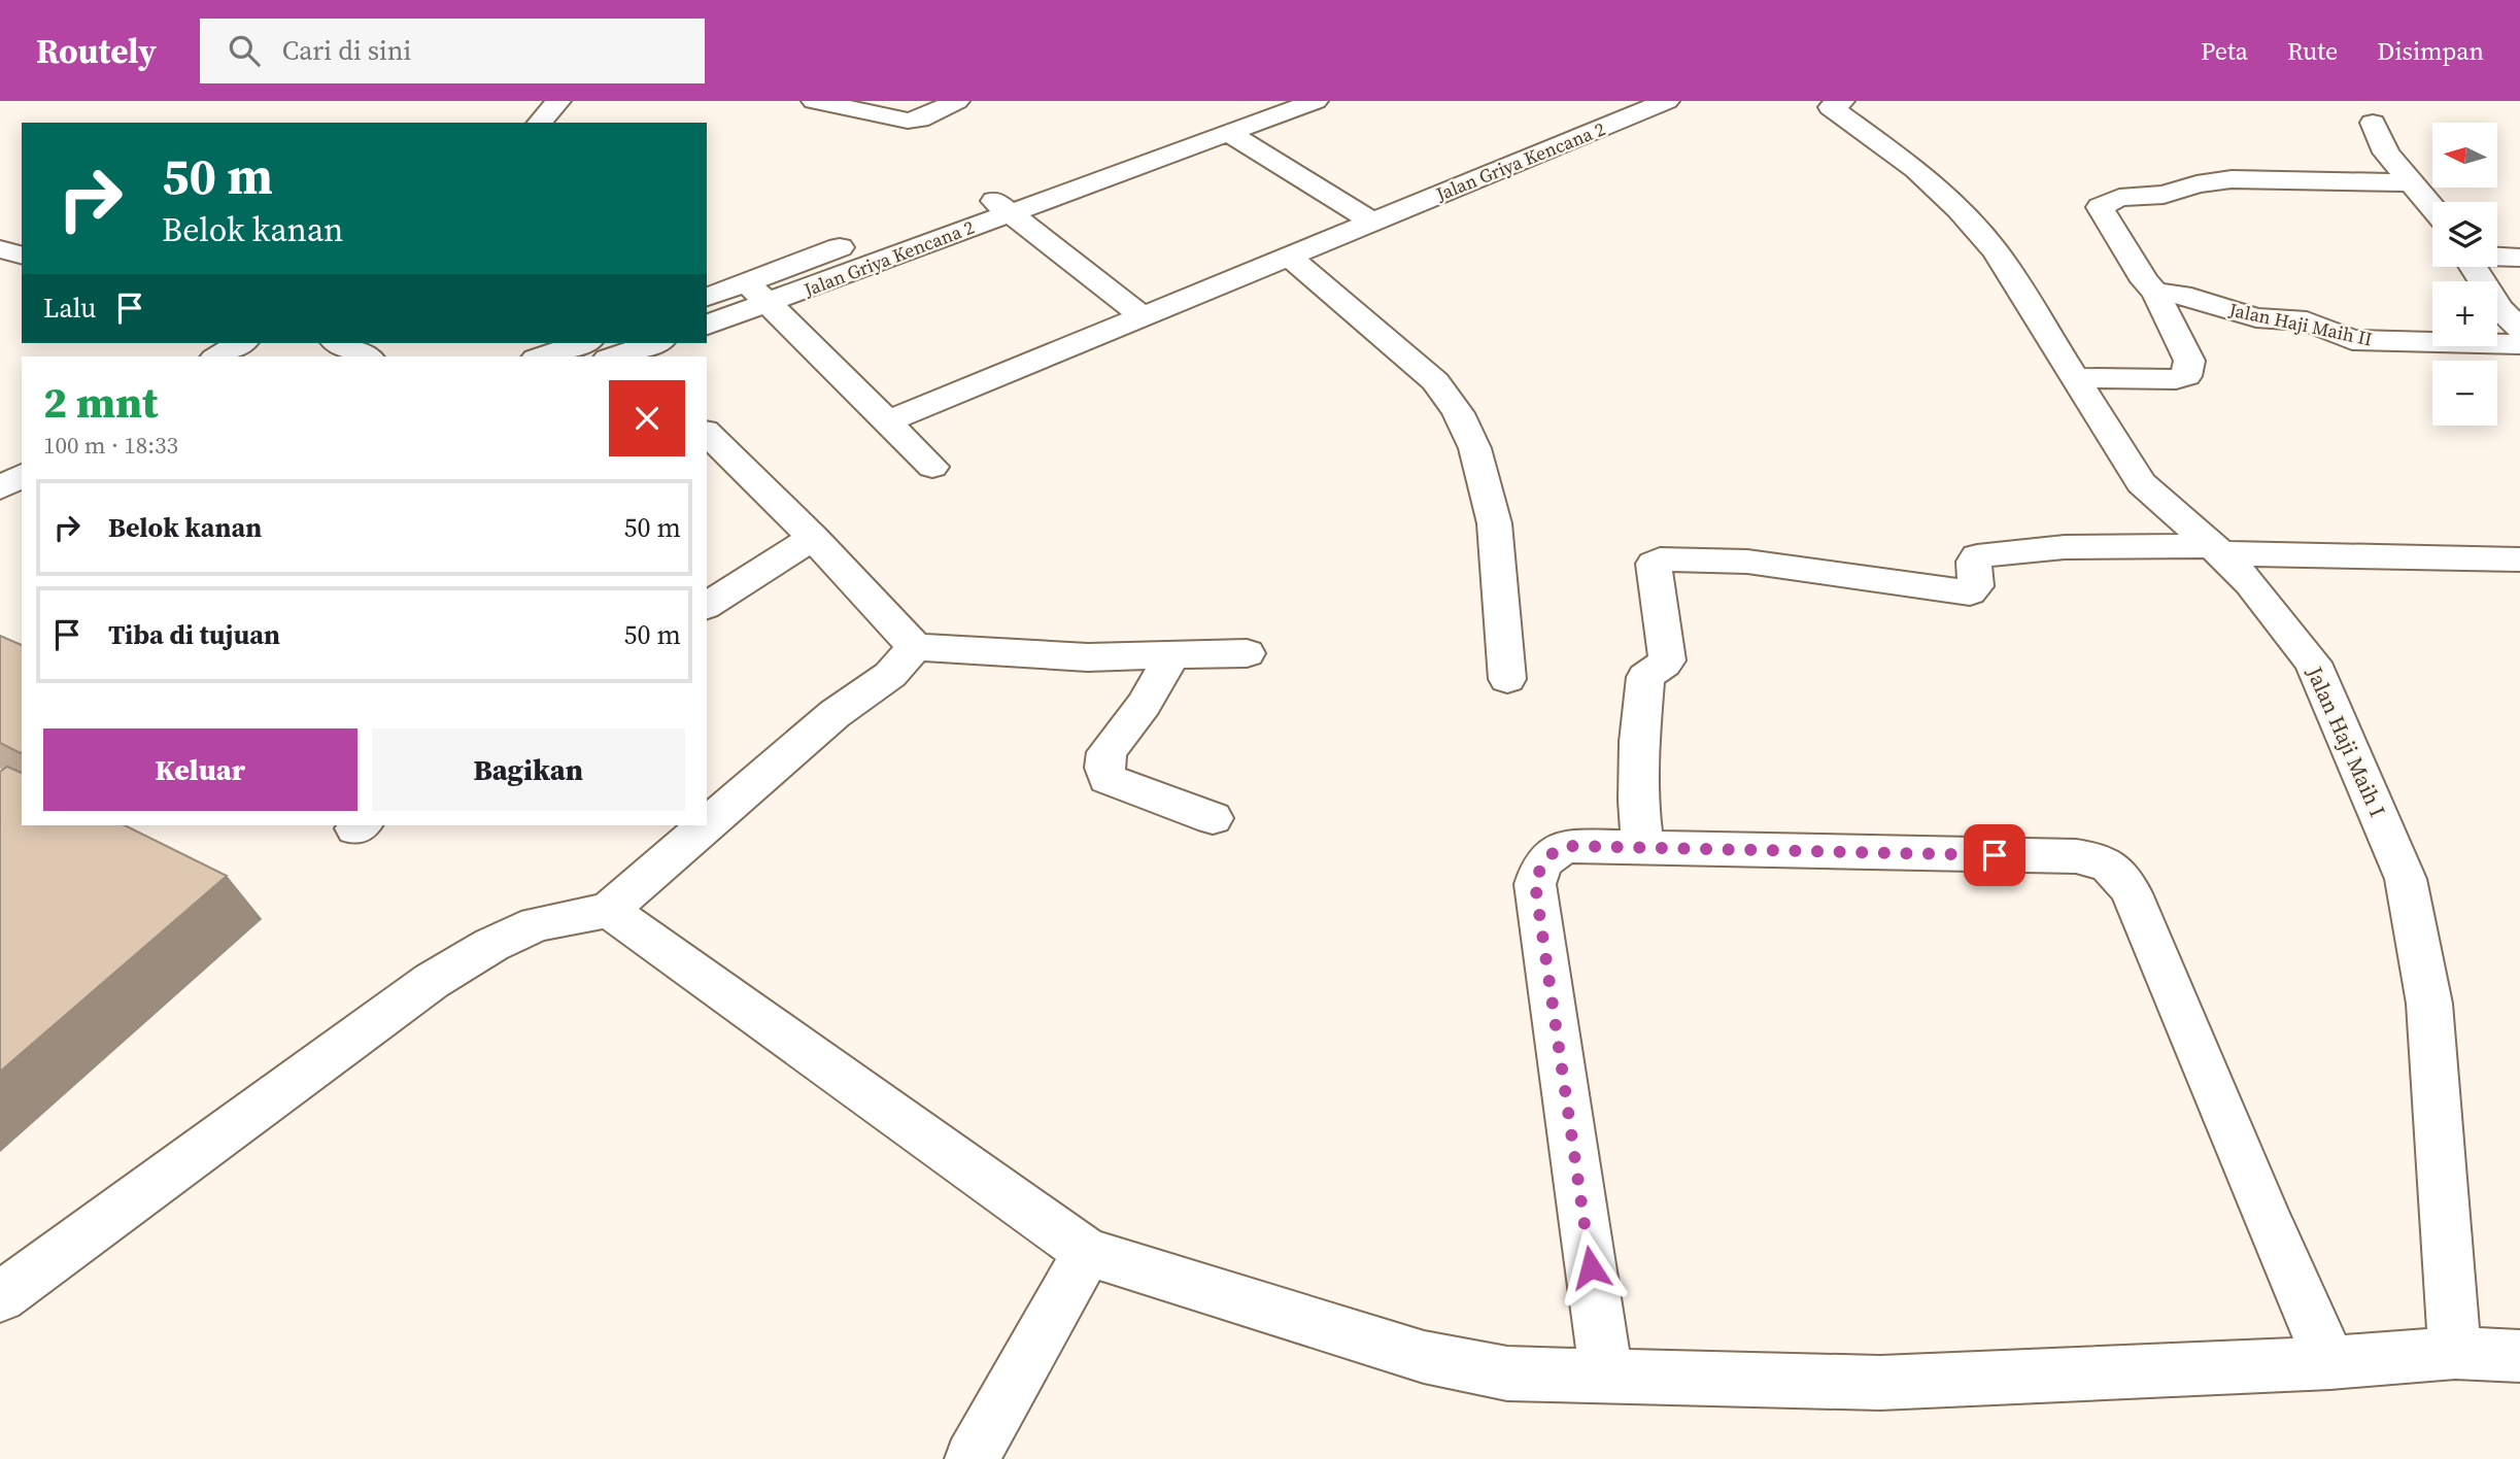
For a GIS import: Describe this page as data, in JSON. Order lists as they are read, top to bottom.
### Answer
{
  "streets": {
    "street": ["Jalan Griya Kencana 2", "Jalan Haji Maih II", "Jalan Haji Maih I"]
  },
  "north": "left",
  "page": {
    "header": "Routely",
    "search": "Cari di sini",
    "nav": ["Peta", "Rute", "Disimpan"],
    "map_buttons": ["+", "−"],
    "turn": ["50 m", "Belok kanan"],
    "then": "Lalu",
    "heading": ["2 mnt", "100 m · 18:33"],
    "list": [
      {
        "name": "Belok kanan",
        "value": "50 m"
      },
      {
        "name": "Tiba di tujuan",
        "value": "50 m"
      }
    ],
    "buttons": ["Keluar", "Bagikan"]
  }
}
